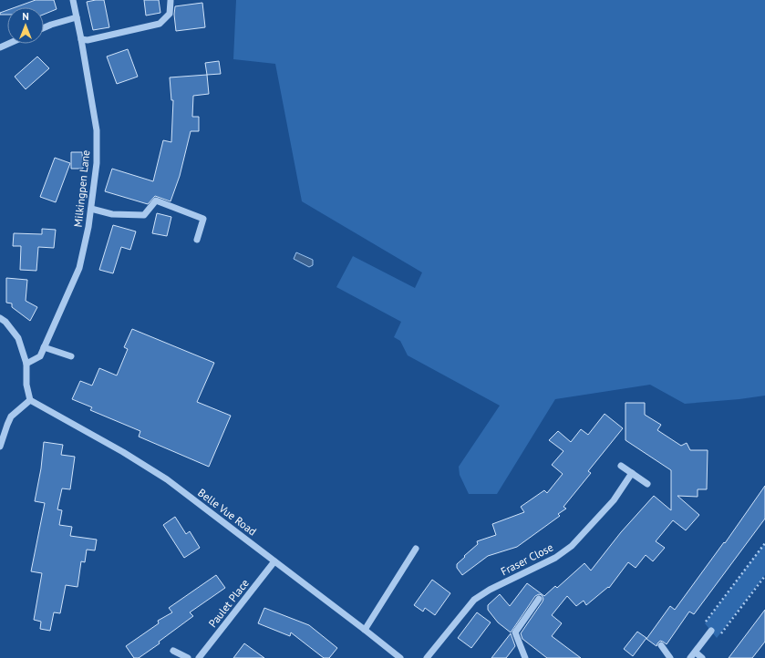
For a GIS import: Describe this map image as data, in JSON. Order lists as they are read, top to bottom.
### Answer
{
  "streets": {
    "street": [
      "Milkingpen Lane",
      "Belle Vue Road",
      "Fraser Close",
      "Paulet Place"
    ]
  },
  "crossings": [
    ["Belle Vue Road", "Paulet Place"]
  ],
  "north": "top"
}
